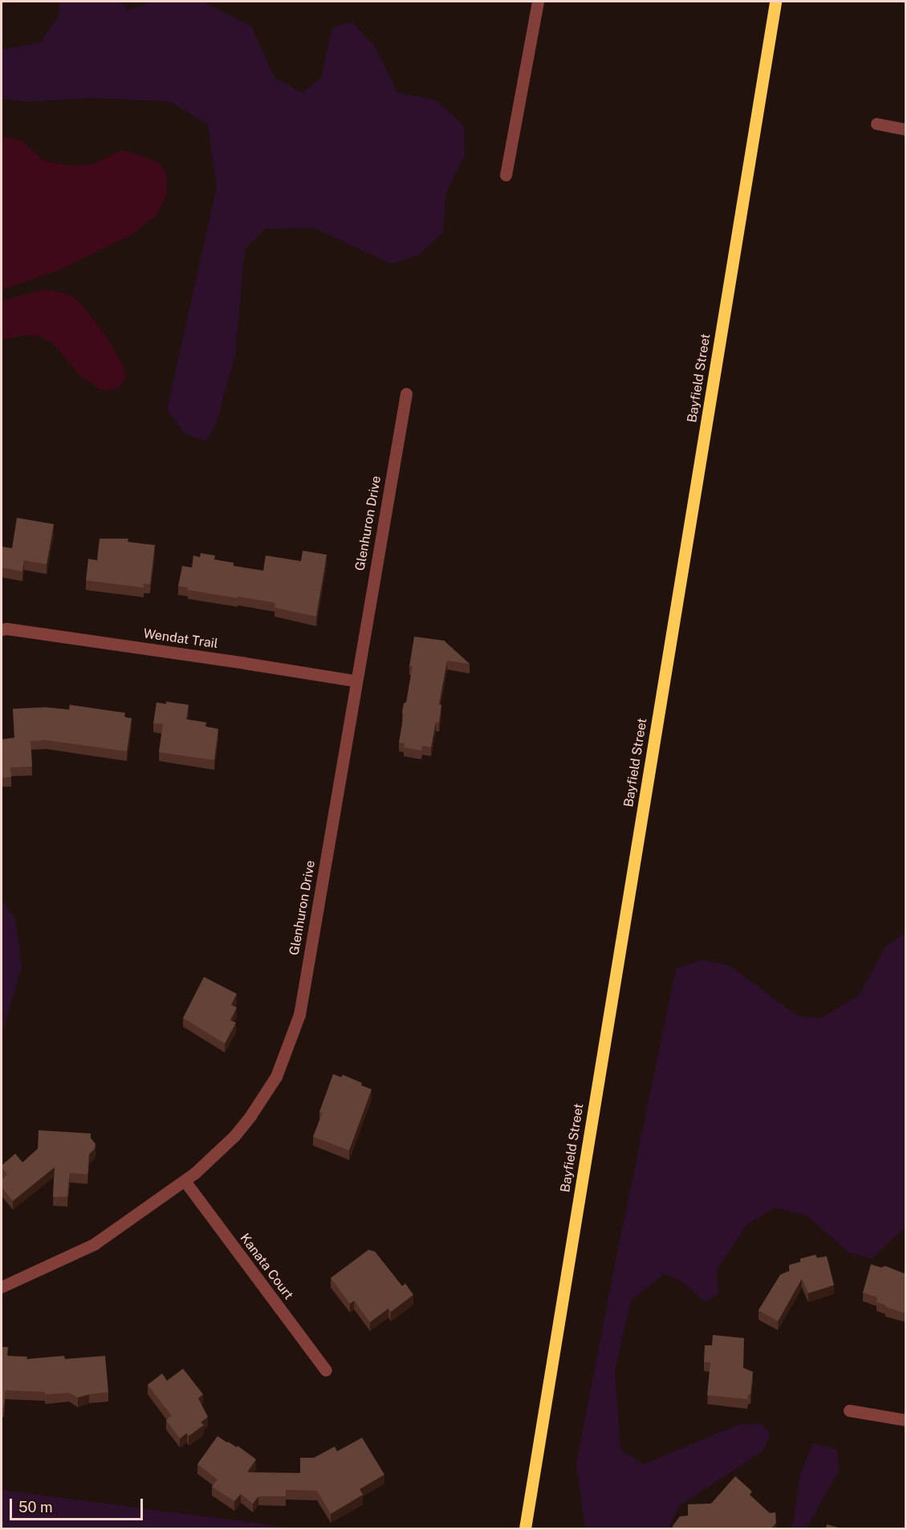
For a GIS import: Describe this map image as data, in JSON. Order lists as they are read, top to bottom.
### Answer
{
  "streets": {
    "main road": ["Bayfield Street"],
    "street": ["Glenhuron Drive", "Wendat Trail", "Kanata Court"]
  },
  "crossings": [
    ["Glenhuron Drive", "Wendat Trail"],
    ["Glenhuron Drive", "Kanata Court"]
  ],
  "scale_bar": "50 m"
}
